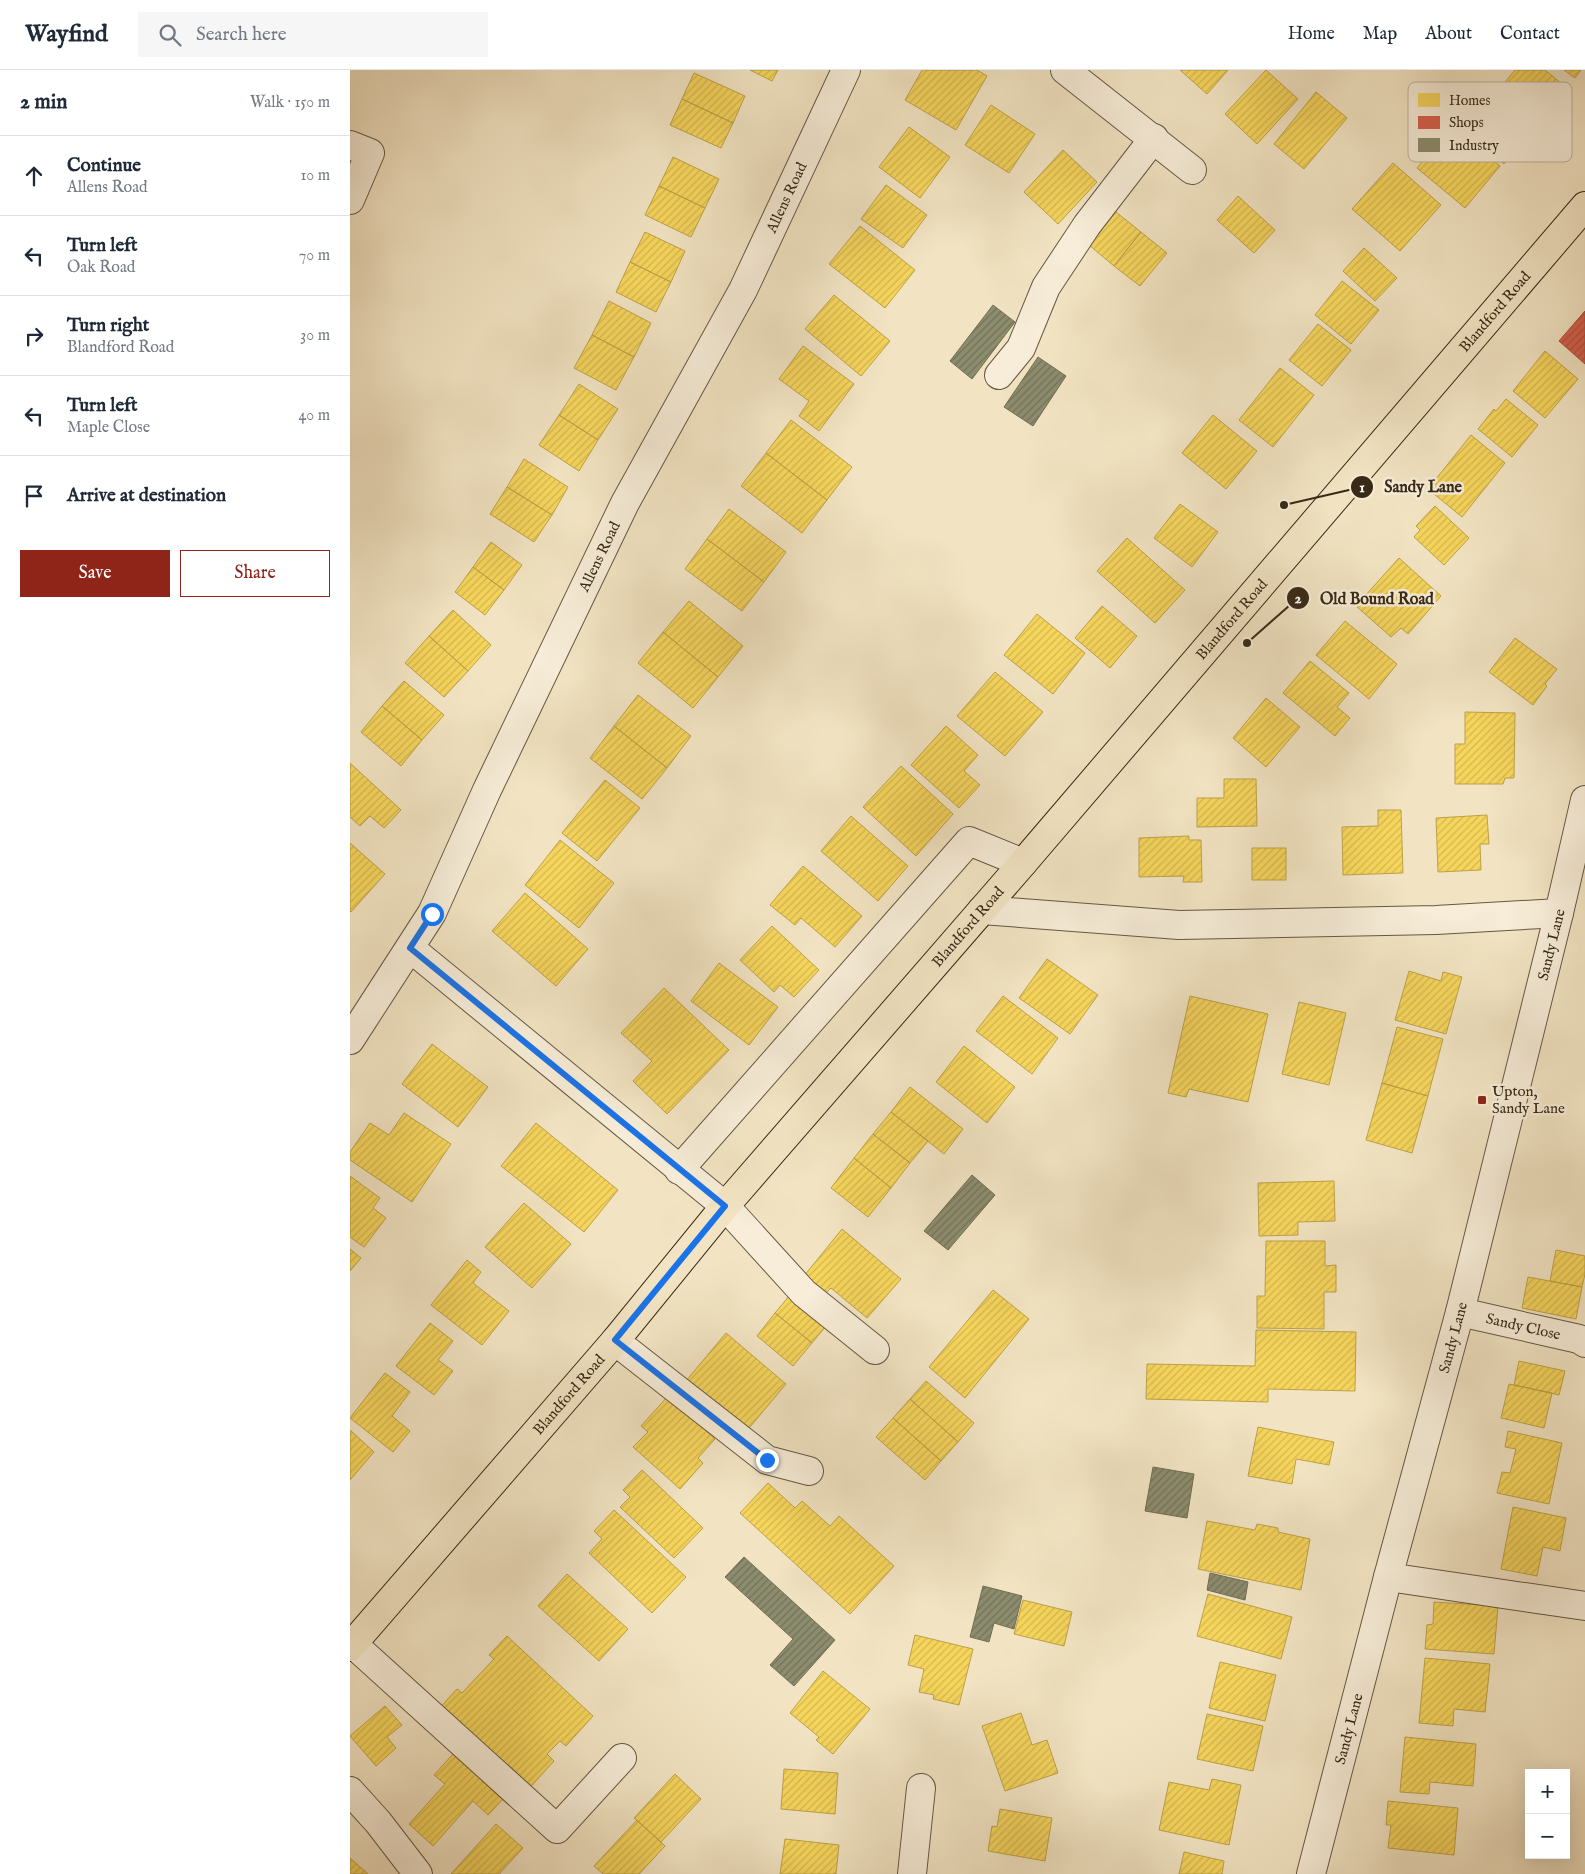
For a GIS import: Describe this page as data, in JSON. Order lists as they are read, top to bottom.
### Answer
{
  "streets": {
    "main road": ["Blandford Road"],
    "street": ["Allens Road", "Sandy Lane", "Sandy Close"]
  },
  "crossings": [
    ["Sandy Lane", "Sandy Close"]
  ],
  "places": {
    "other": ["Sandy Lane", "Old Bound Road"],
    "transit": ["Upton, Sandy Lane"]
  },
  "legend": ["Homes", "Shops", "Industry"],
  "page": {
    "header": "Wayfind",
    "search": "Search here",
    "nav": [
      "Home",
      "Map",
      "About",
      "Contact"
    ],
    "heading": ["2 min", "Walk · 150 m"],
    "list": [
      ["Continue", "Allens Road", "10 m"],
      ["Turn left", "Oak Road", "70 m"],
      ["Turn right", "Blandford Road", "30 m"],
      ["Turn left", "Maple Close", "40 m"],
      "Arrive at destination"
    ],
    "buttons": ["Save", "Share"],
    "map_buttons": ["+", "−"]
  }
}
